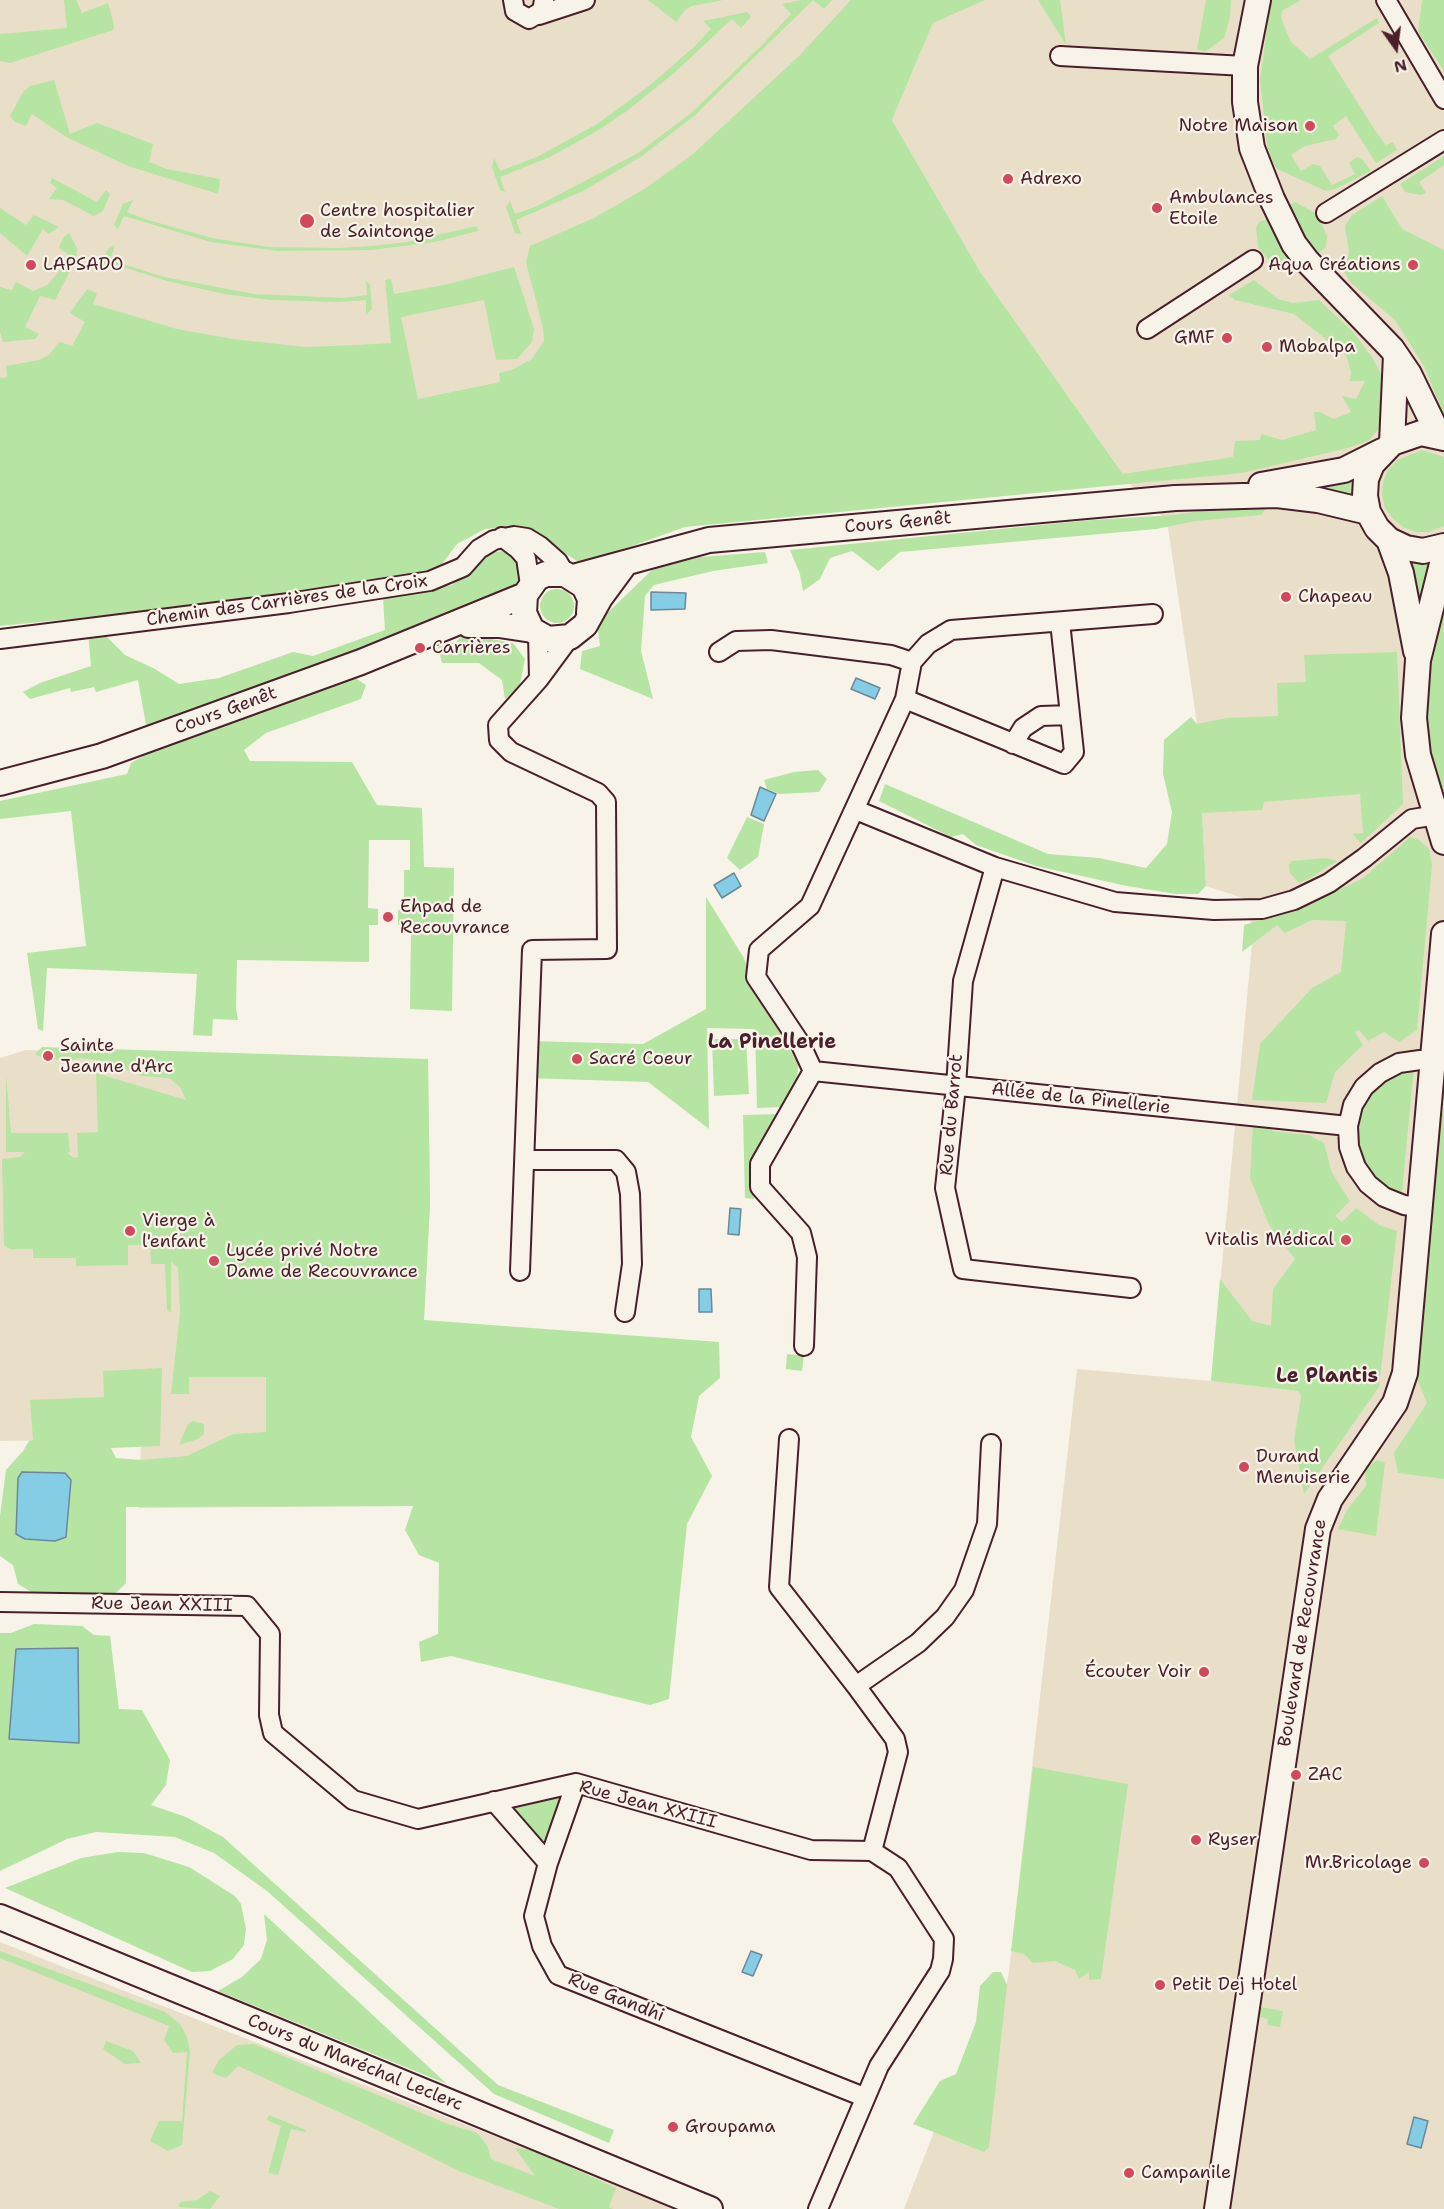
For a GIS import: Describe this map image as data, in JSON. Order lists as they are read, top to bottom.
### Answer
{
  "streets": {
    "main road": ["Cours Genêt", "Boulevard de Recouvrance", "Cours du Maréchal Leclerc"],
    "street": [
      "Chemin des Carrières de la Croix",
      "Allée de la Pinellerie",
      "Rue du Barrot",
      "Rue Jean XXIII",
      "Rue Gandhi"
    ]
  },
  "crossings": [
    ["Allée de la Pinellerie", "Rue du Barrot"],
    ["Rue Jean XXIII", "Rue Gandhi"]
  ],
  "districts": ["La Pinellerie", "Le Plantis"],
  "places": [
    "Notre Maison",
    "Adrexo",
    "Ambulances Etoile",
    "Centre hospitalier de Saintonge",
    "LAPSADO",
    "Aqua Créations",
    "GMF",
    "Mobalpa",
    "Chapeau",
    "Carrières",
    "Ehpad de Recouvrance",
    "Sainte Jeanne d'Arc",
    "Sacré Coeur",
    "Vierge à l'enfant",
    "Vitalis Médical",
    "Lycée privé Notre Dame de Recouvrance",
    "Durand Menuiserie",
    "Écouter Voir",
    "ZAC",
    "Ryser",
    "Mr.Bricolage",
    "Petit Dej Hotel",
    "Groupama",
    "Campanile"
  ],
  "north": "bottom"
}
